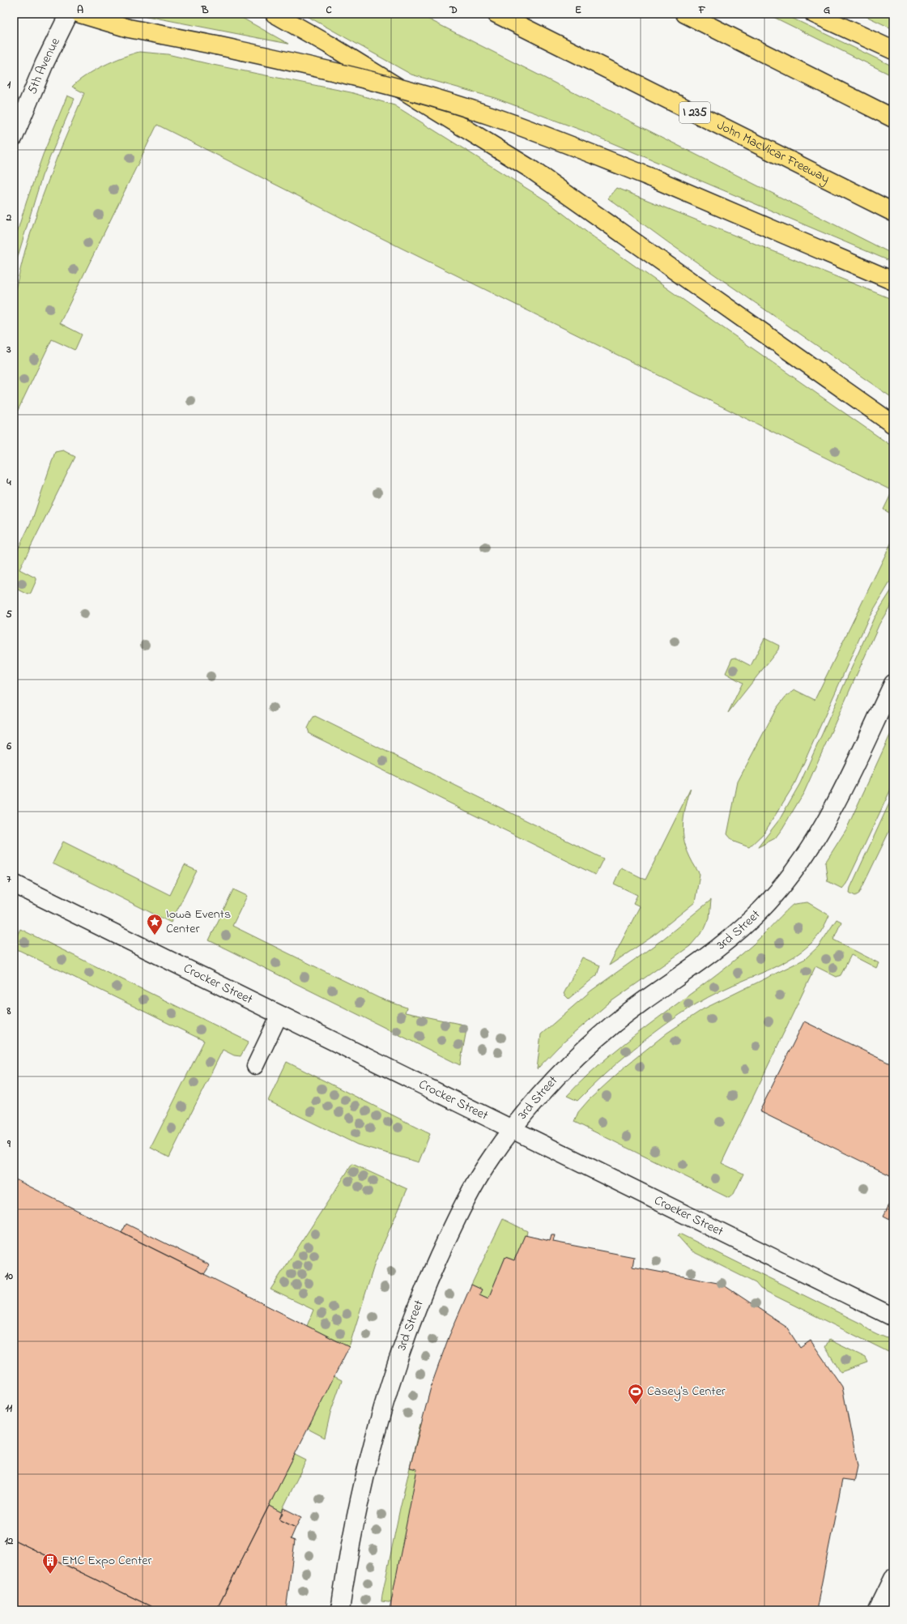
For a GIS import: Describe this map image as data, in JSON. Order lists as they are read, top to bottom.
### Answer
{
  "streets": {
    "highway": ["I 235", "John MacVicar Freeway"],
    "main road": ["5th Avenue", "3rd Street", "Crocker Street"]
  },
  "crossings": [
    ["3rd Street", "Crocker Street"]
  ],
  "places": {
    "place": ["Iowa Events Center"],
    "sports": ["Casey's Center"],
    "building": ["EMC Expo Center"]
  },
  "grid": {
    "columns": [
      "A",
      "B",
      "C",
      "D",
      "E",
      "F",
      "G"
    ],
    "rows": [
      "1",
      "2",
      "3",
      "4",
      "5",
      "6",
      "7",
      "8",
      "9",
      "10",
      "11",
      "12"
    ]
  }
}
